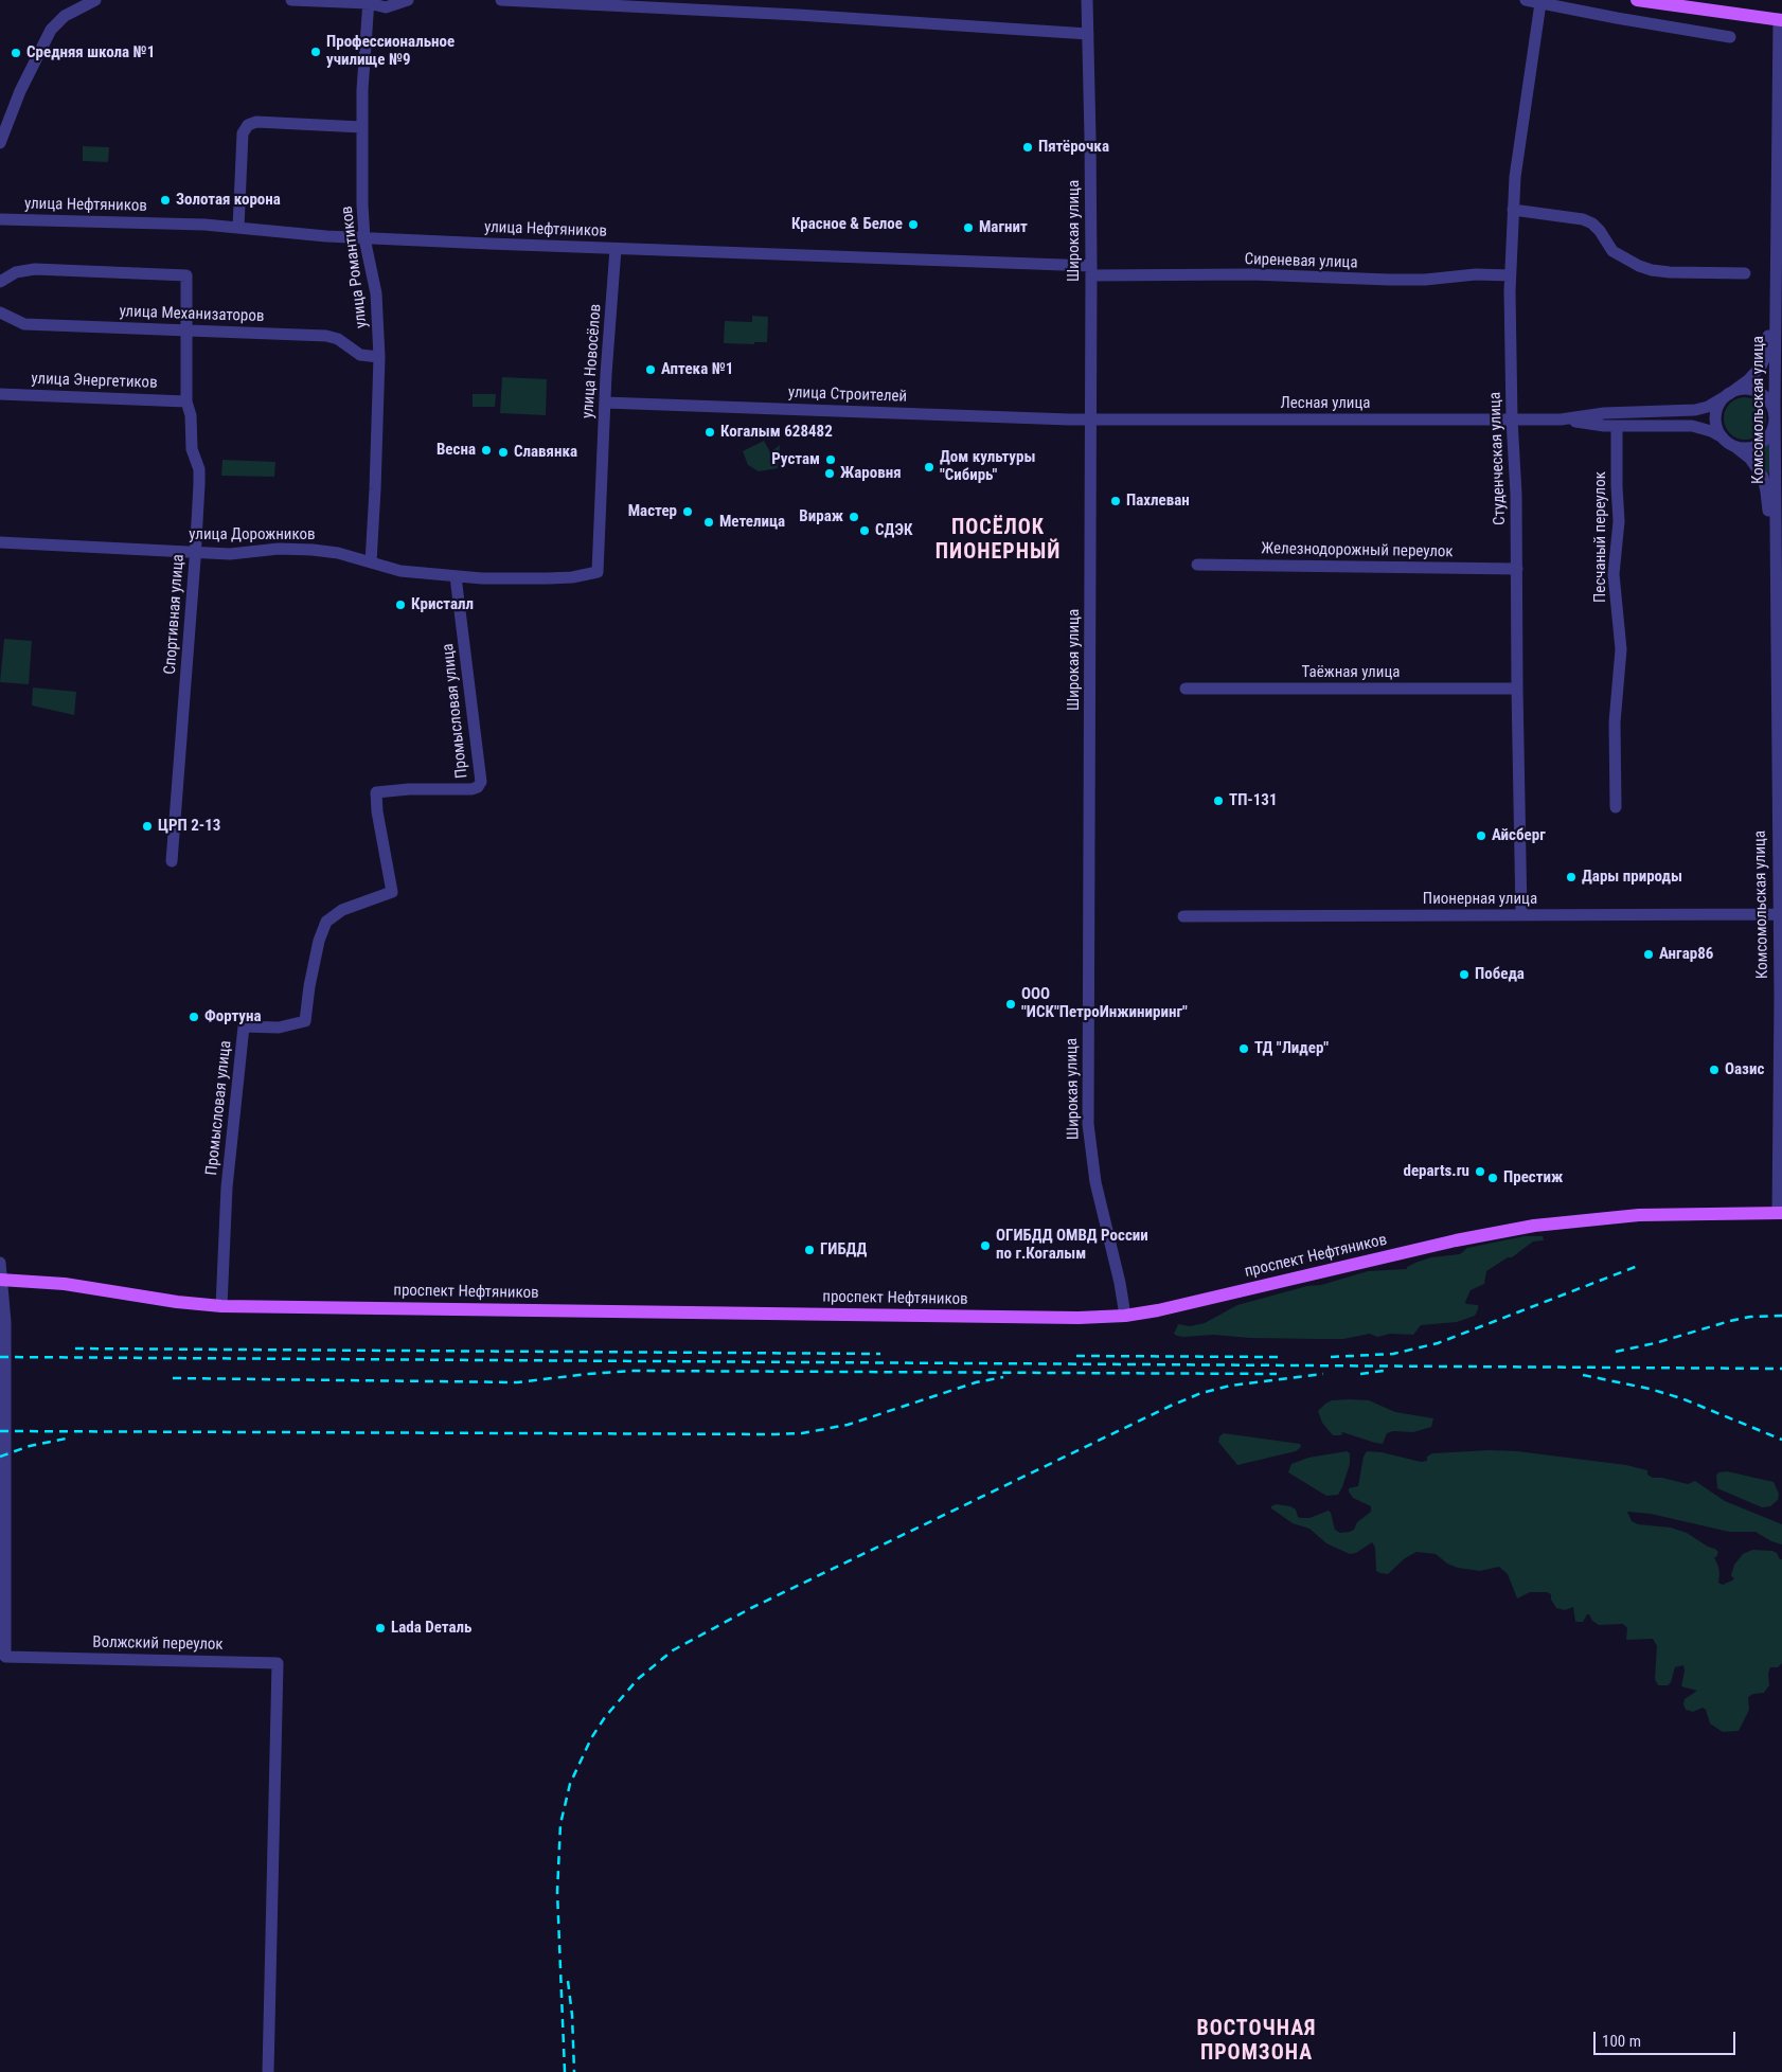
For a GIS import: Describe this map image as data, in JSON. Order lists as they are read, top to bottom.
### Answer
{
  "streets": {
    "main road": ["проспект Нефтяников"],
    "street": [
      "улица Нефтяников",
      "Широкая улица",
      "Сиреневая улица",
      "улица Романтиков",
      "улица Механизаторов",
      "улица Новосёлов",
      "улица Энергетиков",
      "улица Строителей",
      "Лесная улица",
      "Комсомольская улица",
      "Студенческая улица",
      "улица Дорожников",
      "Песчаный переулок",
      "Железнодорожный переулок",
      "Спортивная улица",
      "Таёжная улица",
      "Промысловая улица",
      "Пионерная улица",
      "Волжский переулок"
    ]
  },
  "crossings": [
    ["улица Нефтяников", "Широкая улица"],
    ["улица Нефтяников", "Сиреневая улица"],
    ["улица Нефтяников", "улица Романтиков"],
    ["улица Нефтяников", "улица Новосёлов"],
    ["Широкая улица", "Сиреневая улица"],
    ["Широкая улица", "улица Строителей"],
    ["Широкая улица", "Лесная улица"],
    ["Широкая улица", "проспект Нефтяников"],
    ["Сиреневая улица", "Студенческая улица"],
    ["улица Романтиков", "улица Механизаторов"],
    ["улица Романтиков", "улица Дорожников"],
    ["улица Механизаторов", "Спортивная улица"],
    ["улица Новосёлов", "улица Строителей"],
    ["улица Новосёлов", "улица Дорожников"],
    ["улица Энергетиков", "Спортивная улица"],
    ["улица Строителей", "Лесная улица"],
    ["Лесная улица", "Комсомольская улица"],
    ["Лесная улица", "Студенческая улица"],
    ["Лесная улица", "Песчаный переулок"],
    ["Комсомольская улица", "Пионерная улица"],
    ["Комсомольская улица", "проспект Нефтяников"],
    ["Студенческая улица", "Железнодорожный переулок"],
    ["Студенческая улица", "Таёжная улица"],
    ["Студенческая улица", "Пионерная улица"],
    ["улица Дорожников", "Спортивная улица"],
    ["улица Дорожников", "Промысловая улица"],
    ["Промысловая улица", "проспект Нефтяников"],
    ["проспект Нефтяников", "Волжский переулок"]
  ],
  "districts": ["ПОСЁЛОК ПИОНЕРНЫЙ", "ВОСТОЧНАЯ ПРОМЗОНА"],
  "places": [
    "Профессиональное училище №9",
    "Средняя школа №1",
    "Пятёрочка",
    "Золотая корона",
    "Красное & Белое",
    "Магнит",
    "Аптека №1",
    "Когалым 628482",
    "Весна",
    "Славянка",
    "Рустам",
    "Дом культуры \"Сибирь\"",
    "Жаровня",
    "Пахлеван",
    "Мастер",
    "Вираж",
    "Метелица",
    "СДЭК",
    "Кристалл",
    "ТП-131",
    "ЦРП 2-13",
    "Айсберг",
    "Дары природы",
    "Ангар86",
    "Победа",
    "ООО \"ИСК\"ПетроИнжиниринг\"",
    "Фортуна",
    "ТД \"Лидер\"",
    "Оазис",
    "departs.ru",
    "Престиж",
    "ОГИБДД ОМВД России по г.Когалым",
    "ГИБДД",
    "Lada Dеталь"
  ],
  "scale_bar": "100 m"
}
